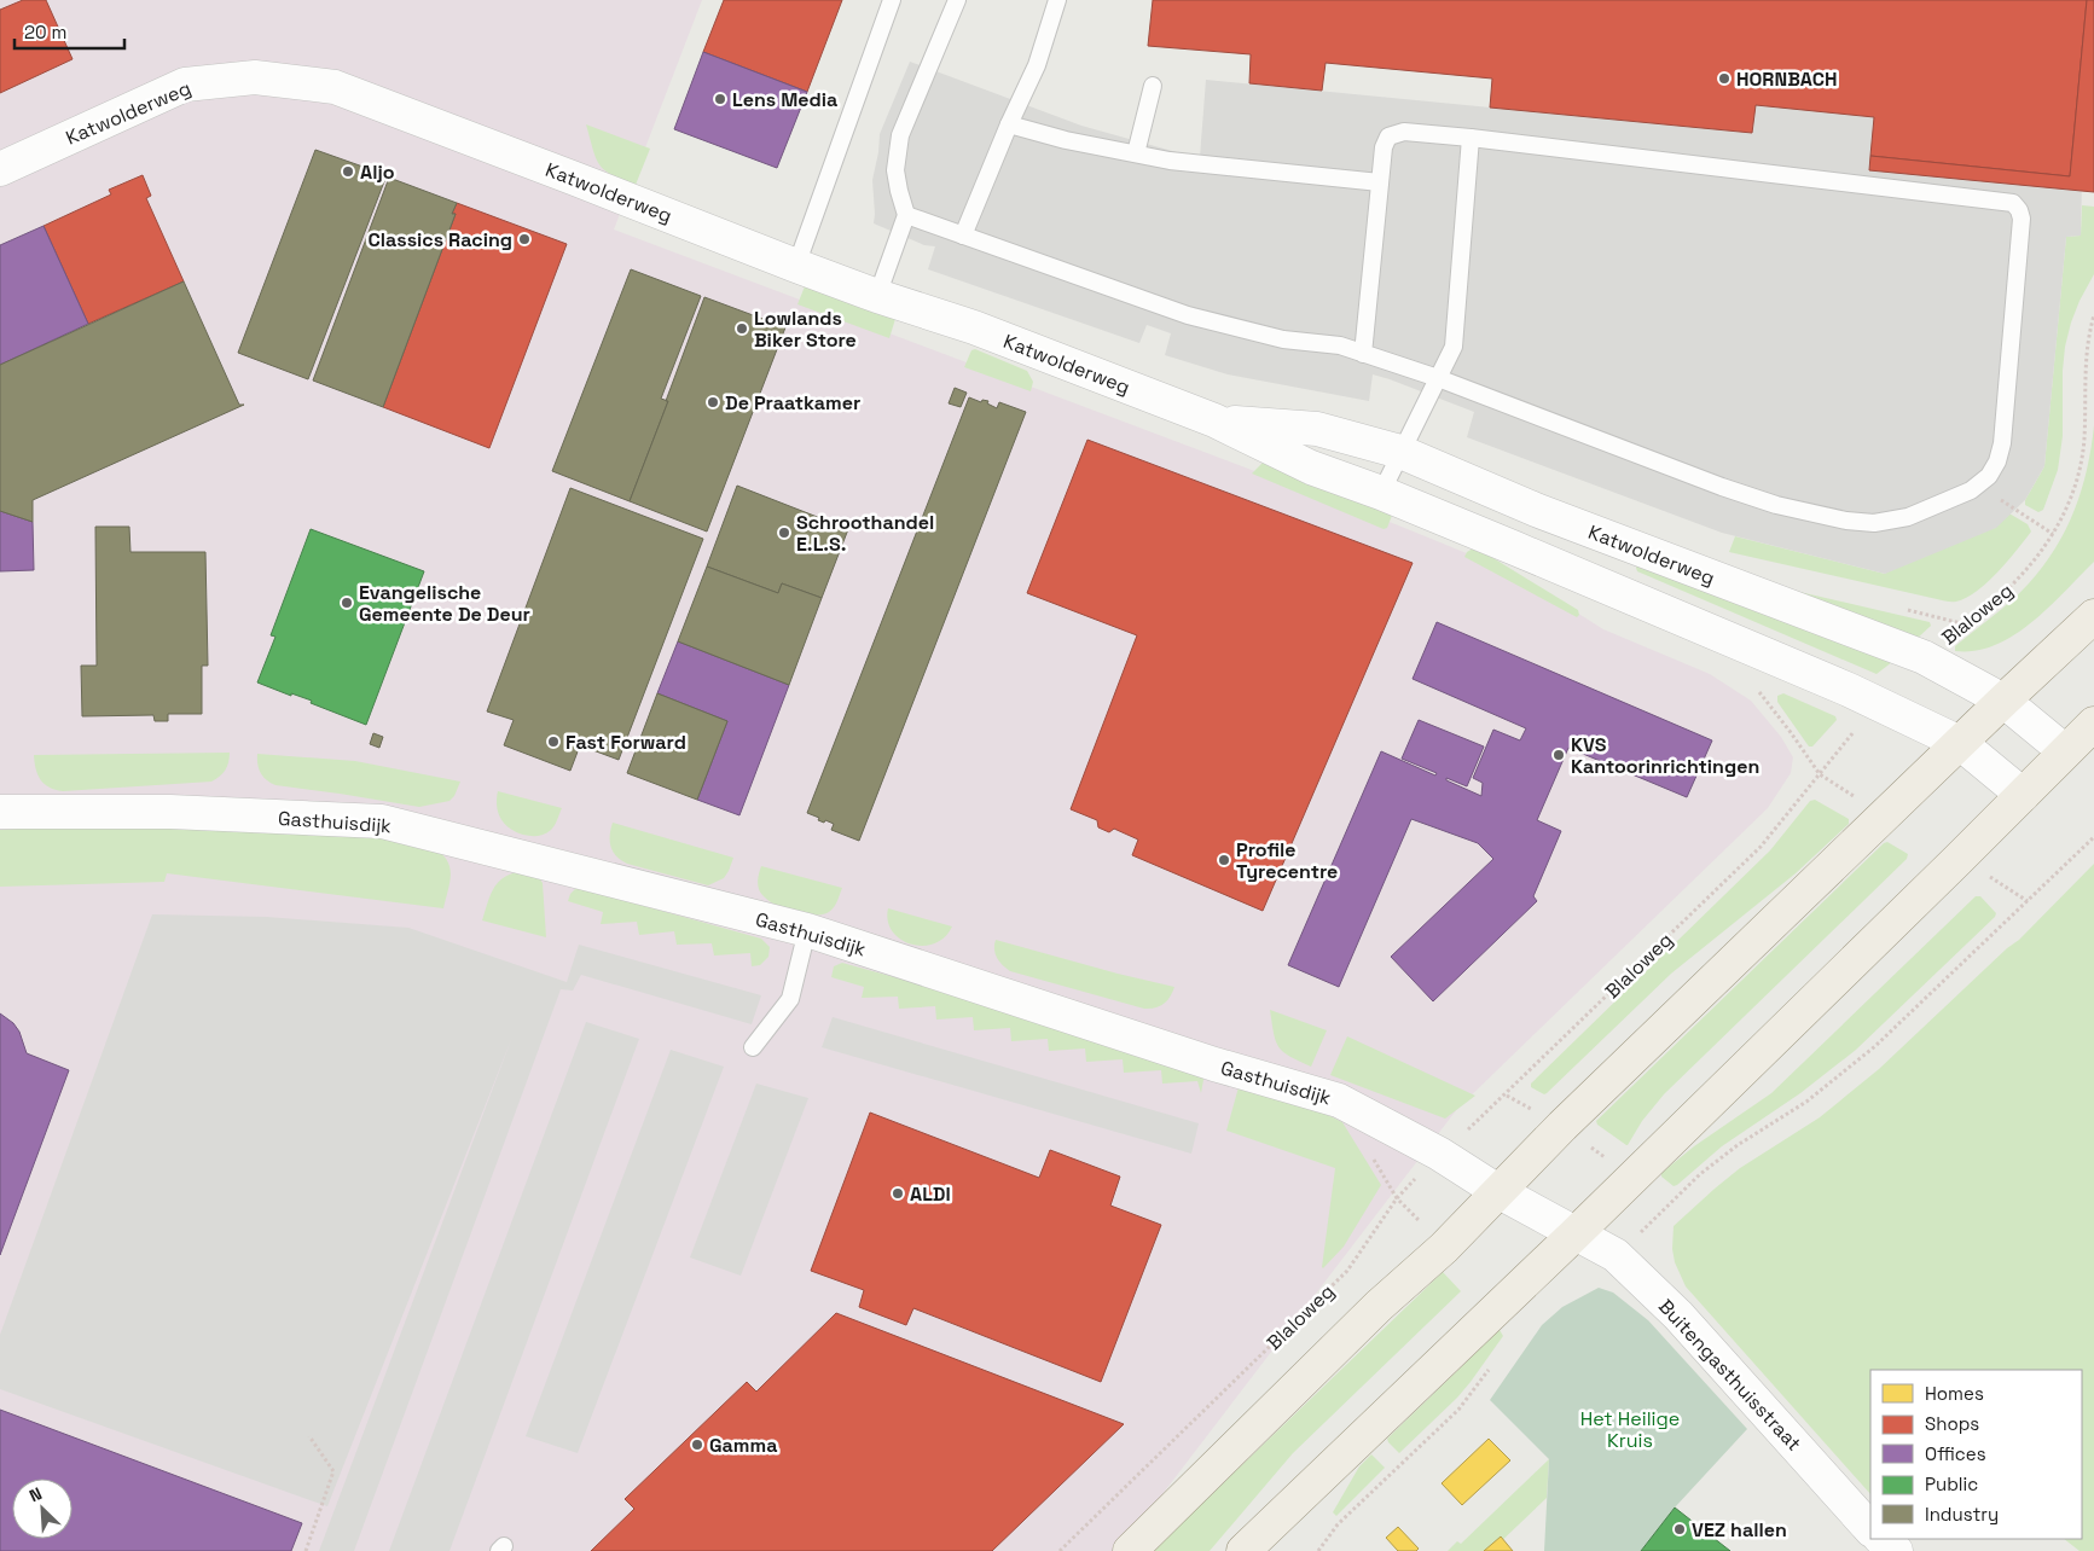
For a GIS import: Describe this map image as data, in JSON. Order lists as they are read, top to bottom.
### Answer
{
  "streets": {
    "street": ["Katwolderweg", "Gasthuisdijk", "Buitengasthuisstraat"],
    "path": ["Blaloweg"]
  },
  "crossings": [
    ["Katwolderweg", "Blaloweg"],
    ["Blaloweg", "Gasthuisdijk"],
    ["Gasthuisdijk", "Buitengasthuisstraat"]
  ],
  "parks": ["Het Heilige Kruis"],
  "places": [
    "HORNBACH",
    "Lens Media",
    "Aljo",
    "Classics Racing",
    "Lowlands Biker Store",
    "De Praatkamer",
    "Schroothandel E.L.S.",
    "Evangelische Gemeente De Deur",
    "Fast Forward",
    "KVS Kantoorinrichtingen",
    "Profile Tyrecentre",
    "ALDI",
    "Gamma",
    "VEZ hallen"
  ],
  "legend": [
    "Homes",
    "Shops",
    "Offices",
    "Public",
    "Industry"
  ],
  "scale_bar": "20 m",
  "north": "top left"
}
